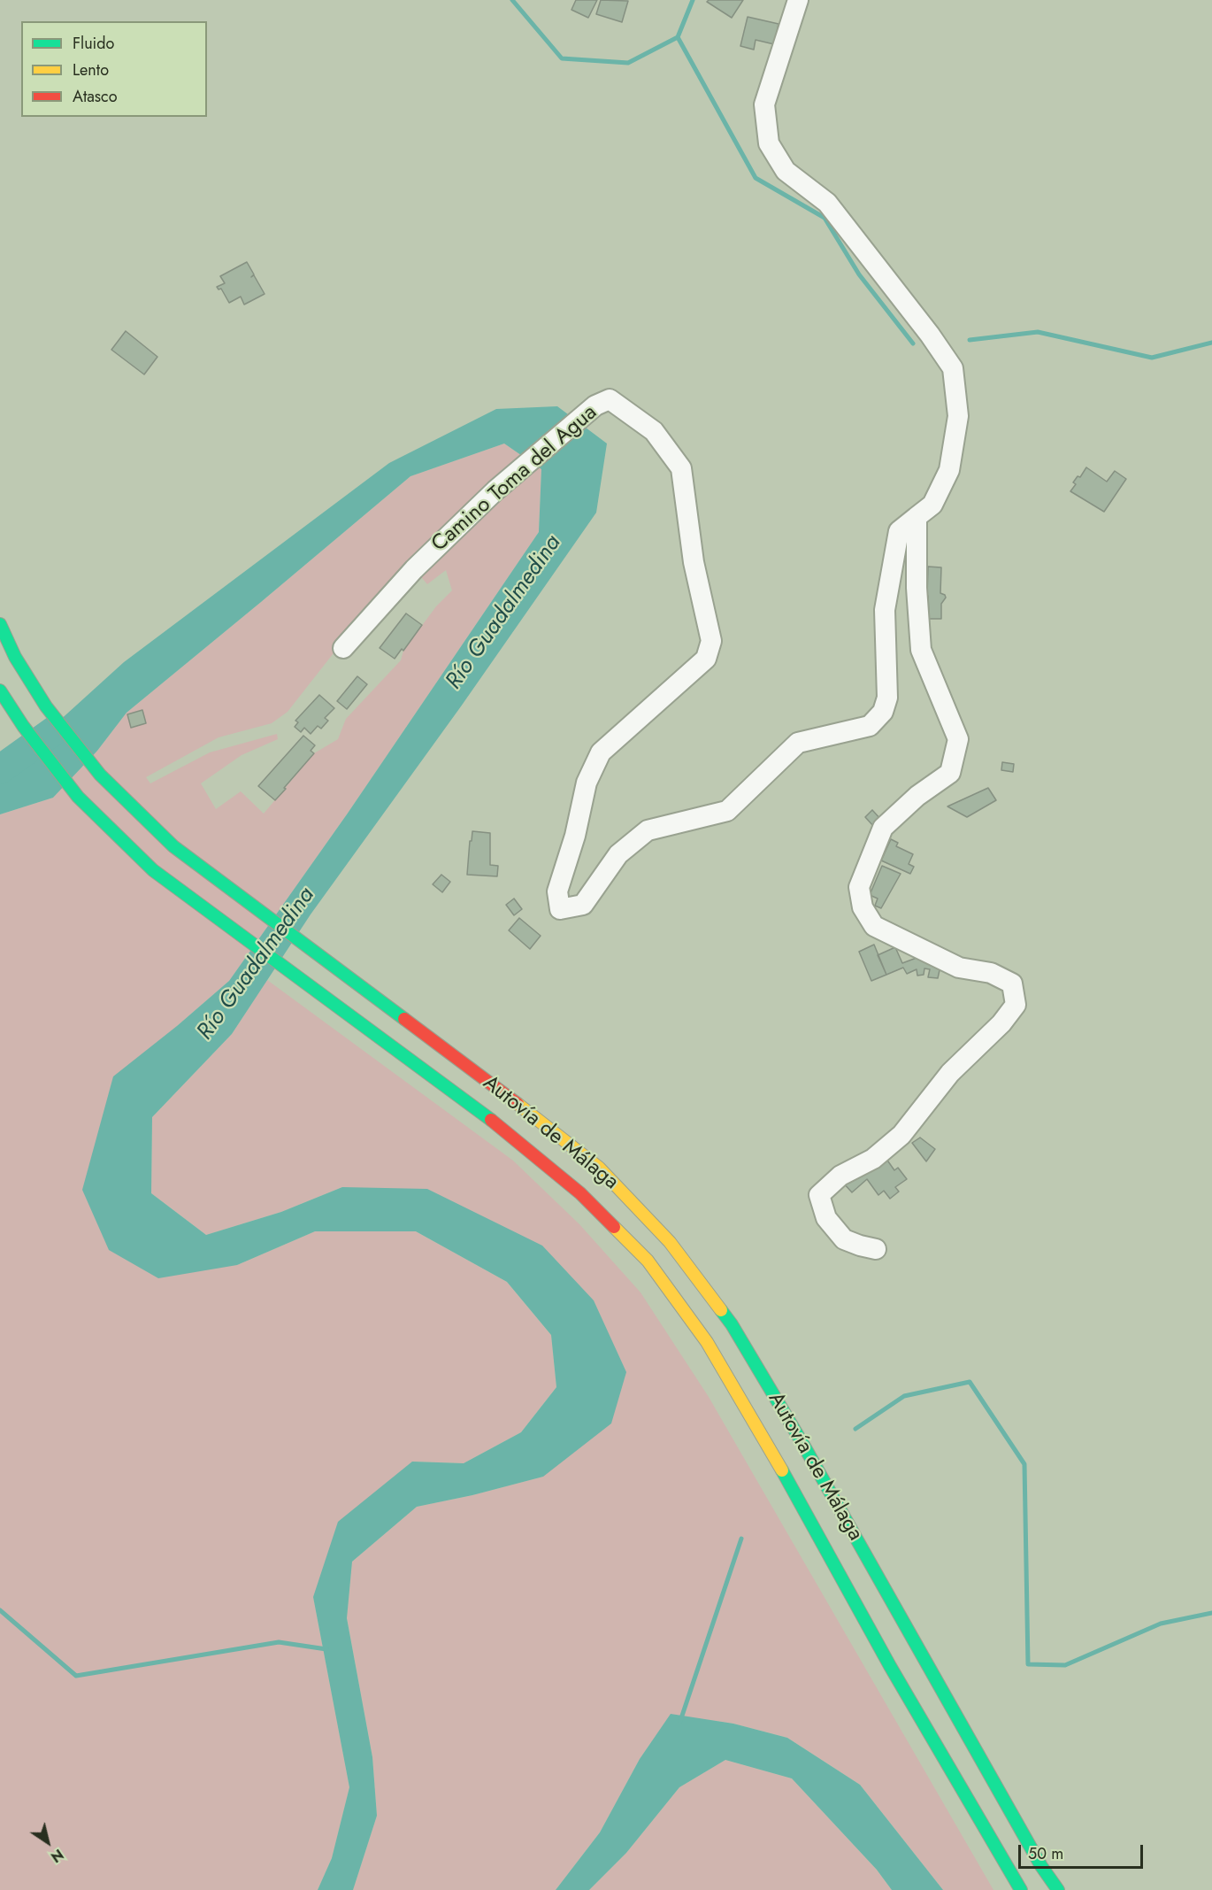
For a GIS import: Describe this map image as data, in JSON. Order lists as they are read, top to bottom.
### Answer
{
  "streets": {
    "highway": ["Autovía de Málaga"],
    "street": ["Camino Toma del Agua"]
  },
  "water": ["Río Guadalmedina"],
  "legend": ["Fluido", "Lento", "Atasco"],
  "scale_bar": "50 m",
  "north": "bottom right"
}
